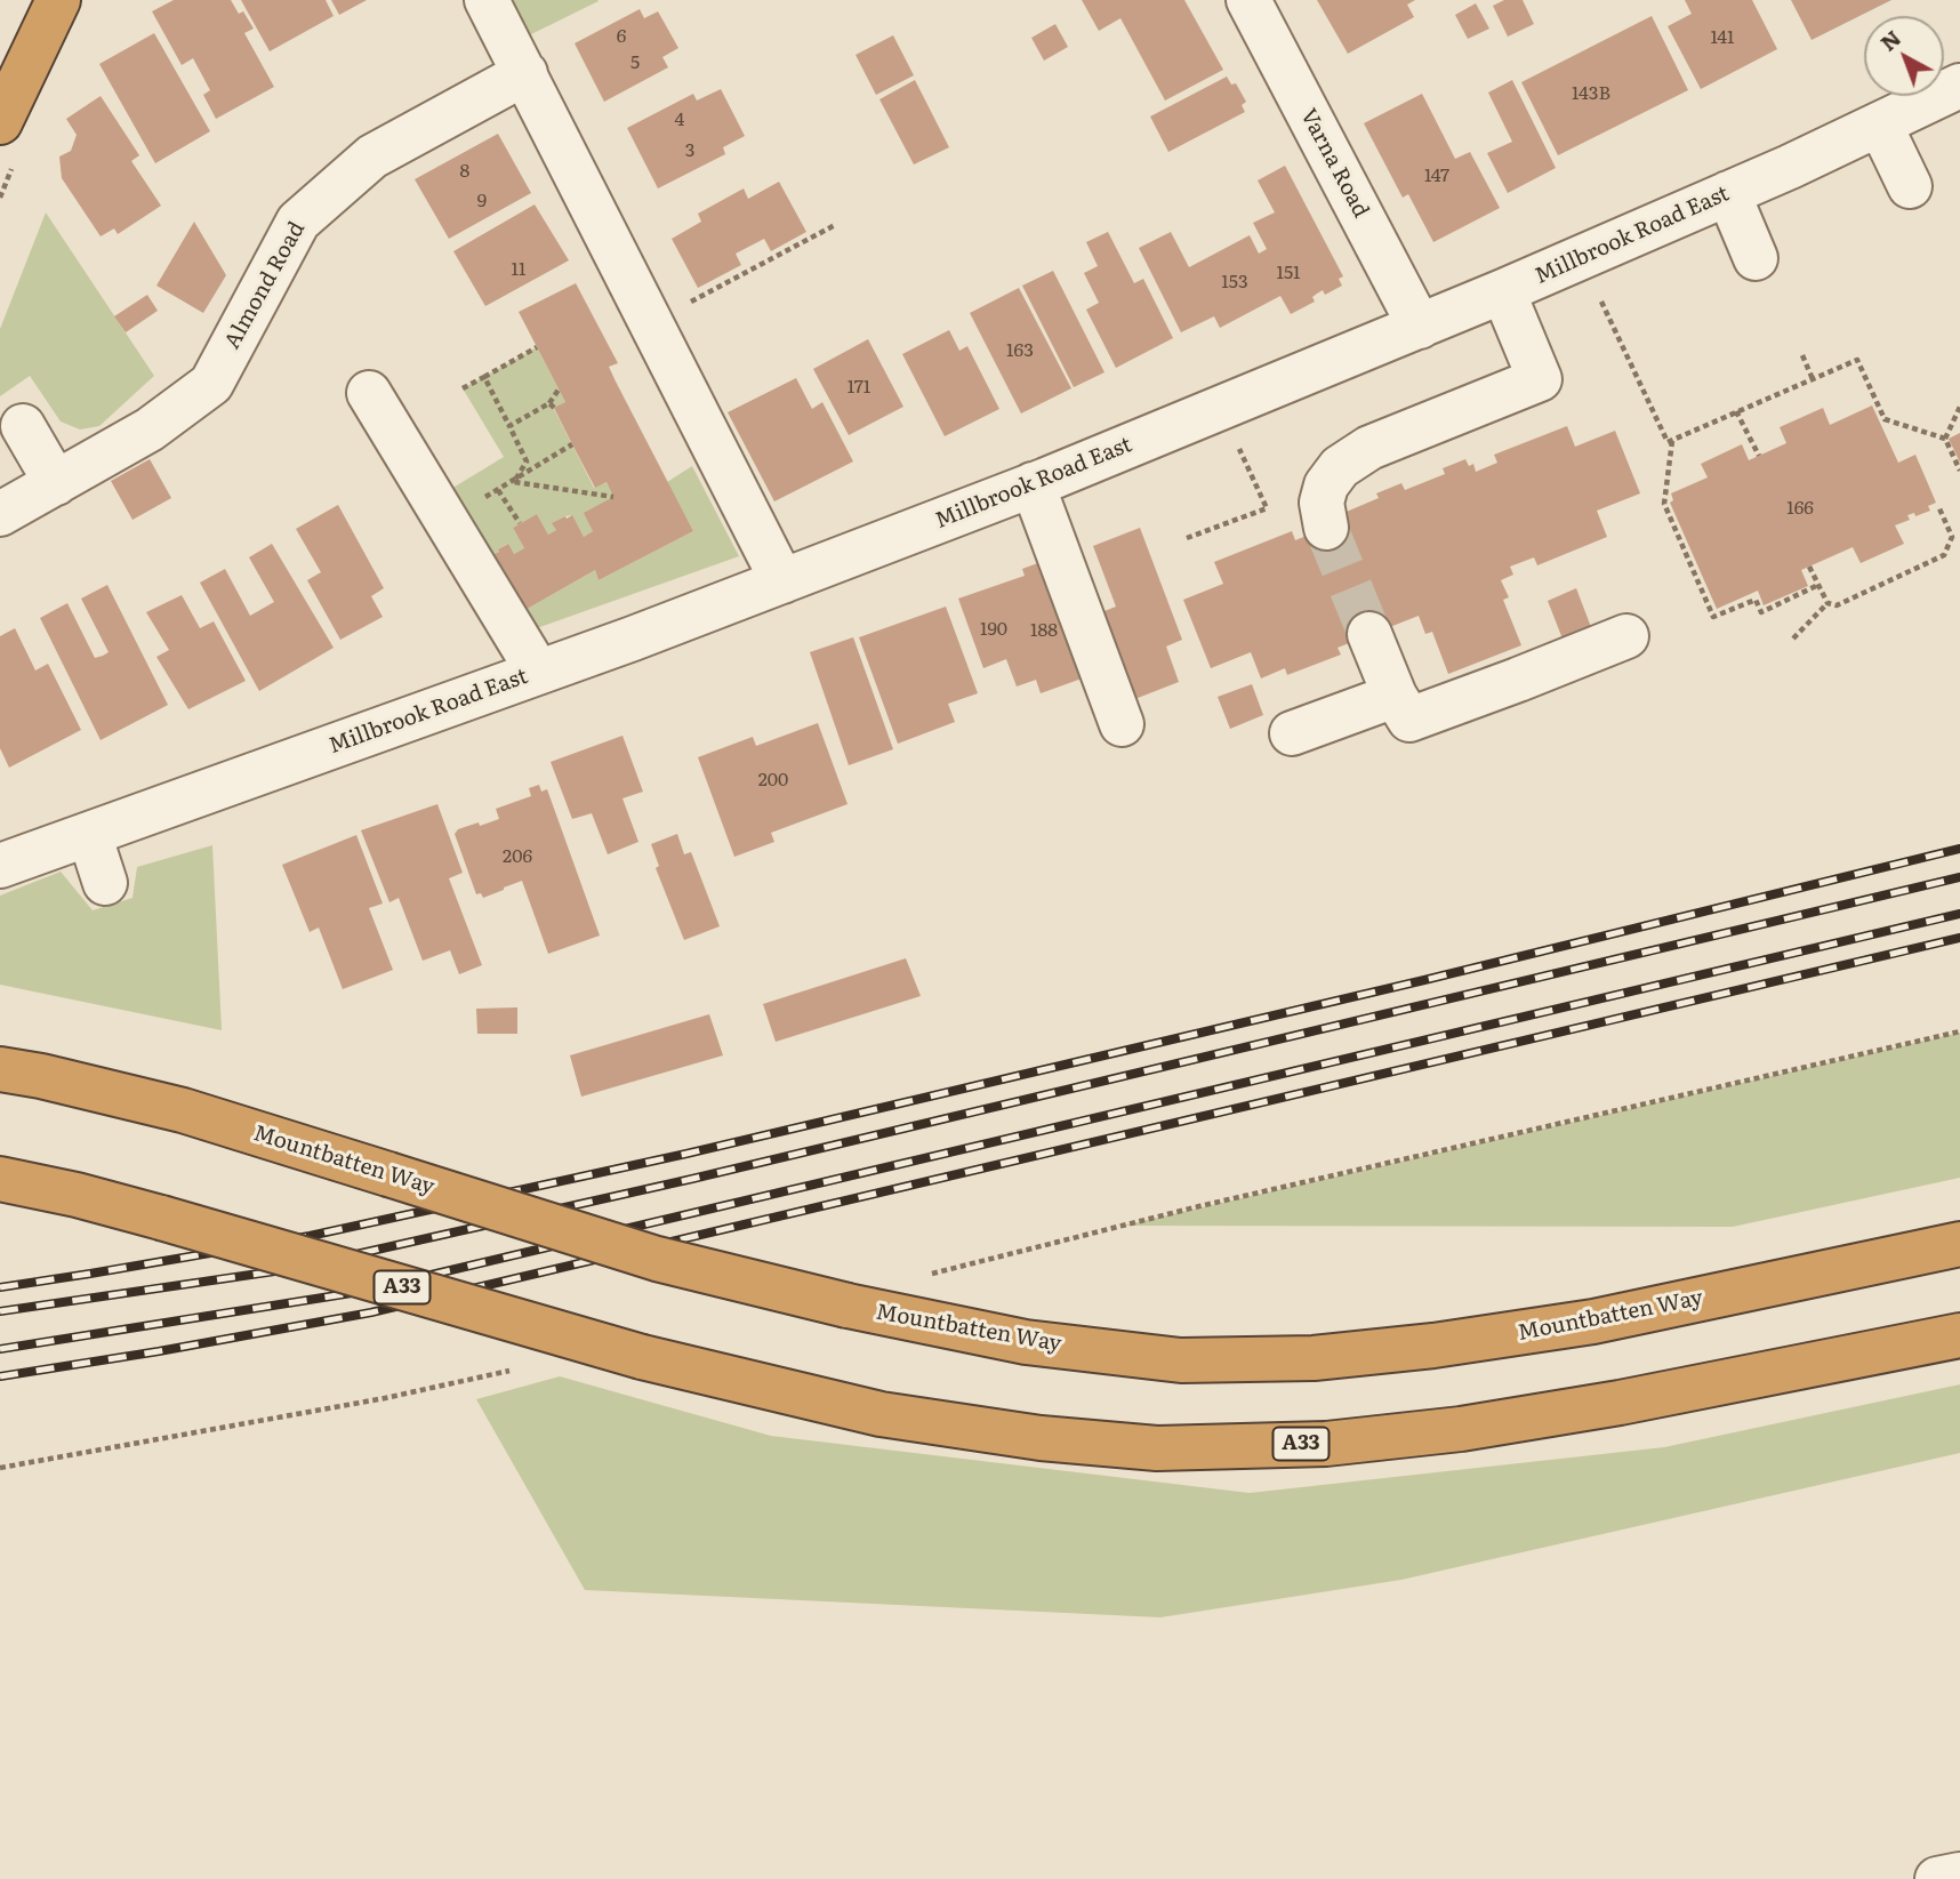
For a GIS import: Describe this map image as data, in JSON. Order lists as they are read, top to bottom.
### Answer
{
  "streets": {
    "highway": ["Mountbatten Way", "A33"],
    "street": ["Varna Road", "Millbrook Road East", "Almond Road"]
  },
  "crossings": [
    ["Varna Road", "Millbrook Road East"]
  ],
  "house_numbers": [
    "6",
    "141",
    "5",
    "143B",
    "4",
    "3",
    "8",
    "147",
    "9",
    "11",
    "151",
    "153",
    "163",
    "171",
    "166",
    "190",
    "188",
    "200",
    "206"
  ],
  "north": "top left"
}
